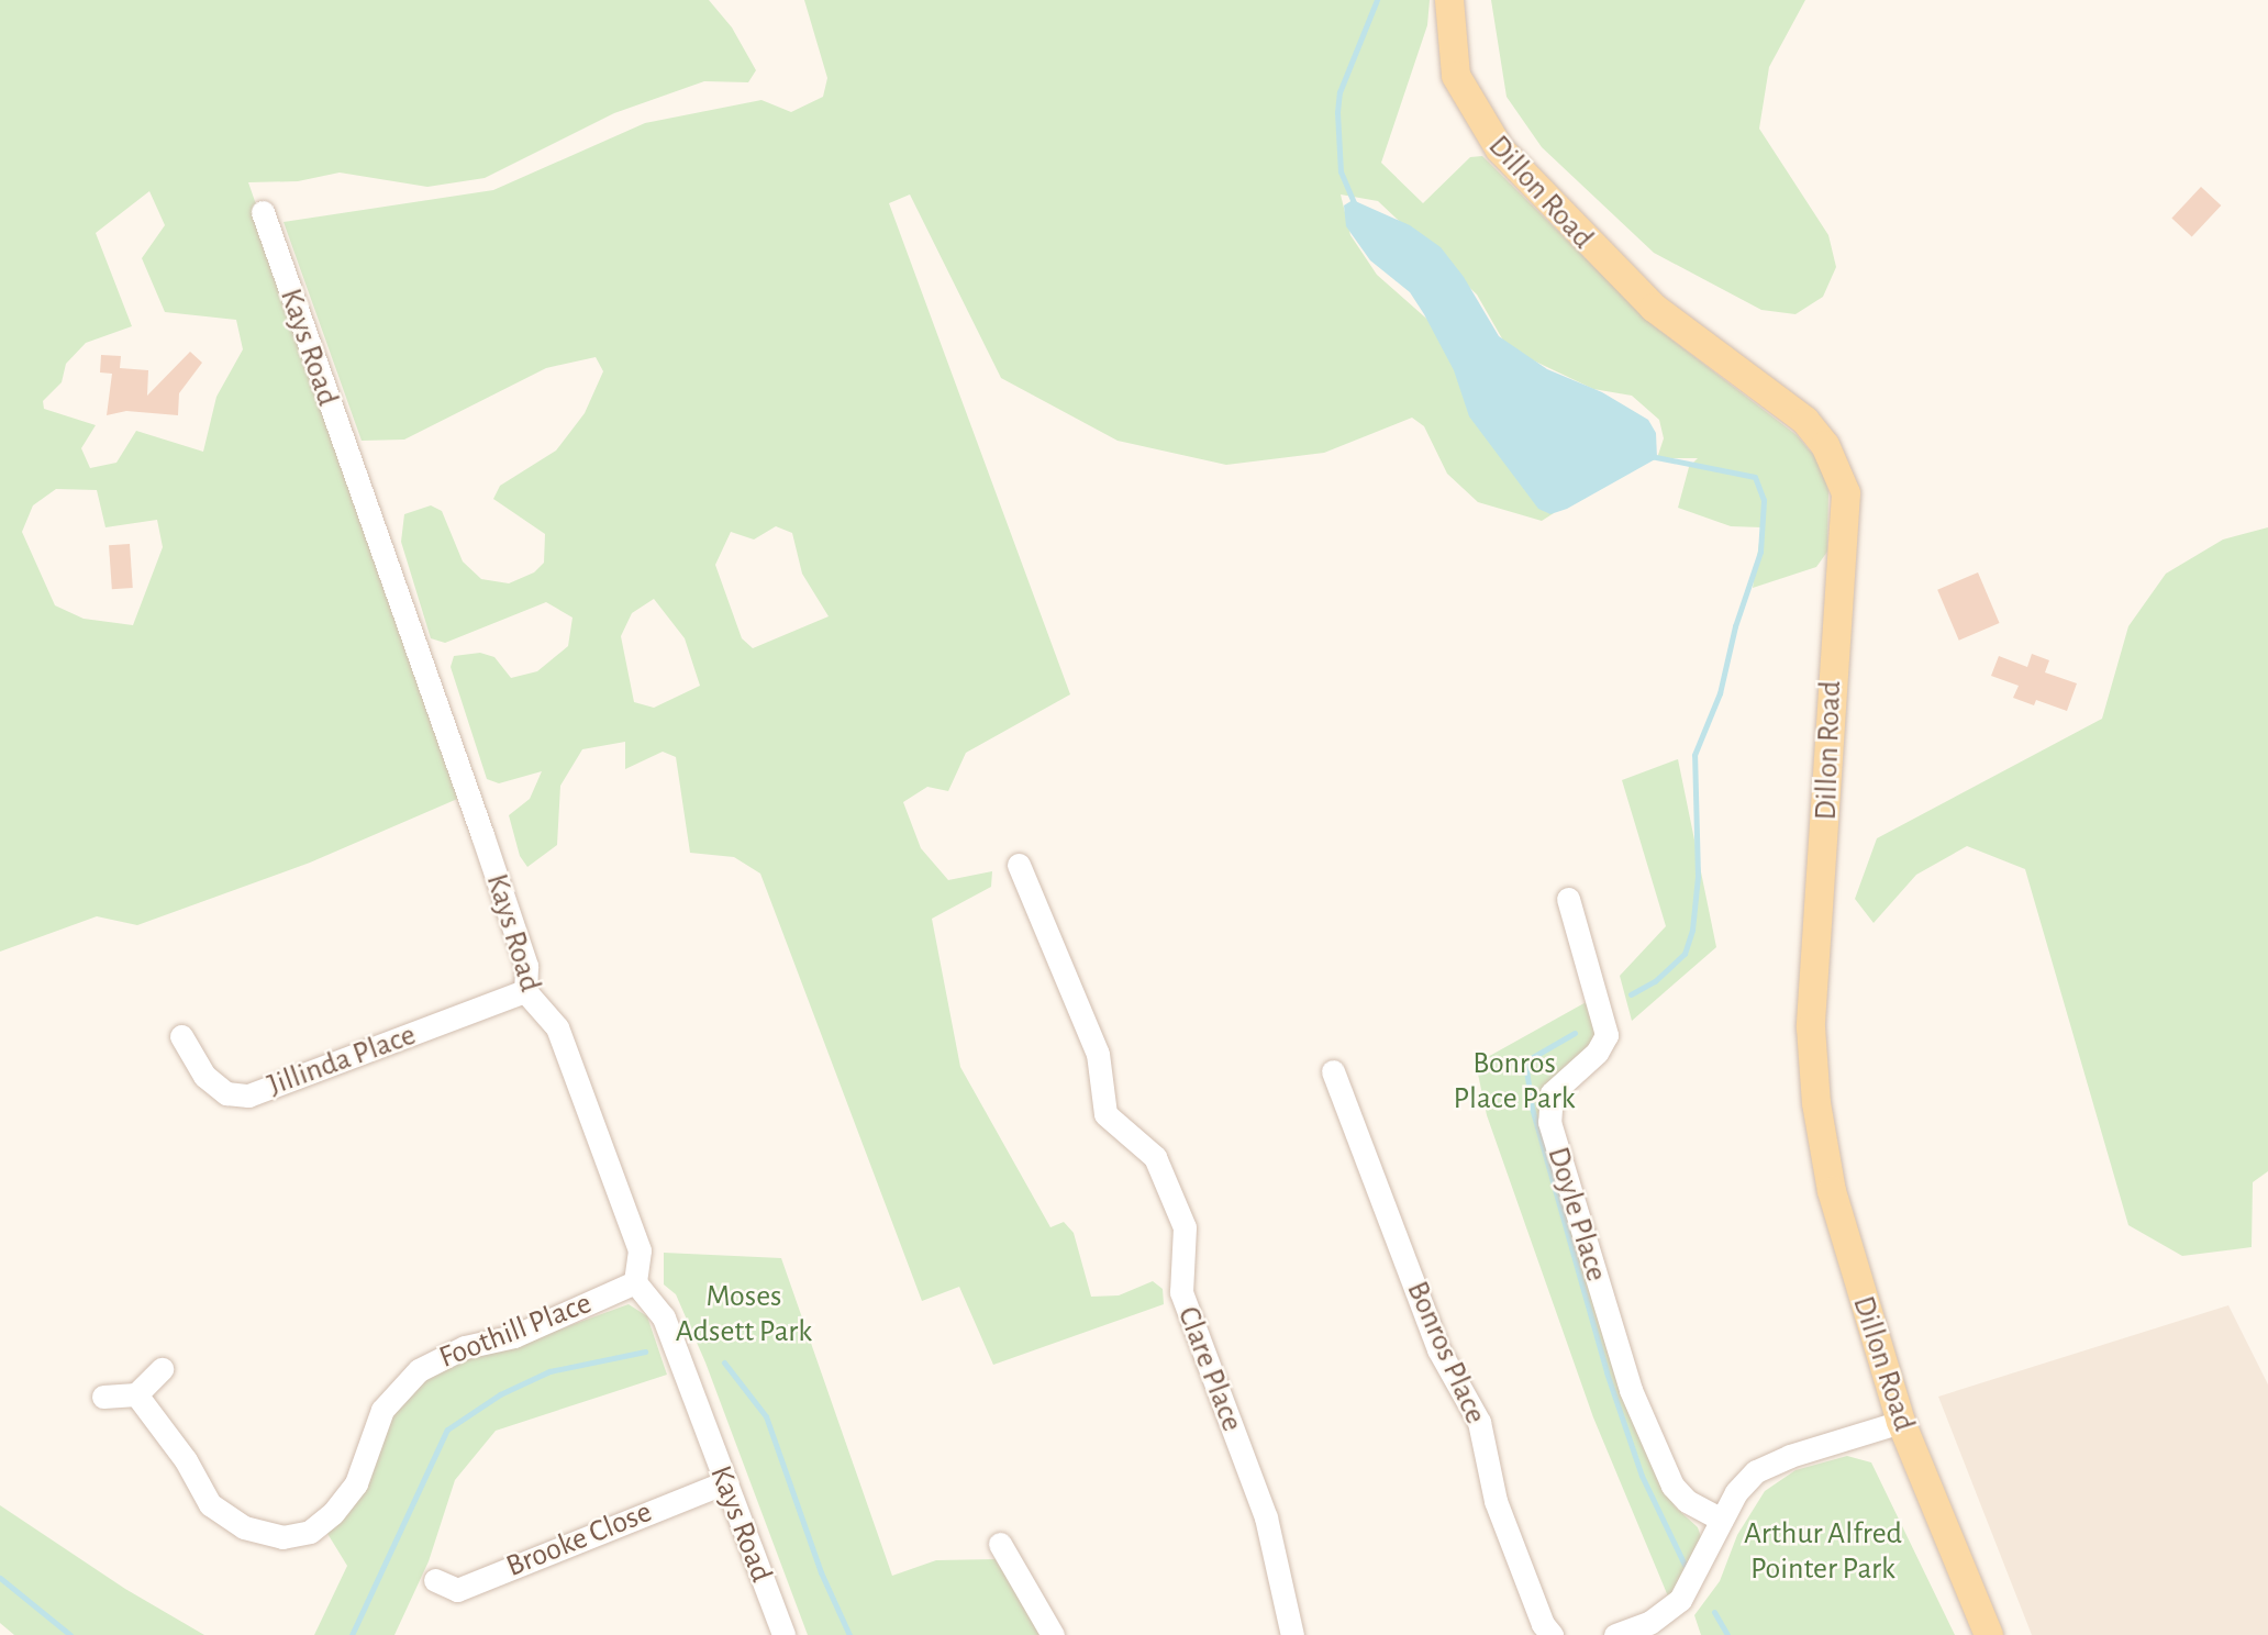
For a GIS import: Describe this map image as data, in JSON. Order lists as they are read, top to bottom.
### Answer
{
  "streets": {
    "main road": ["Dillon Road"],
    "street": [
      "Kays Road",
      "Jillinda Place",
      "Doyle Place",
      "Foothill Place",
      "Bonros Place",
      "Clare Place",
      "Brooke Close"
    ]
  },
  "crossings": [
    ["Kays Road", "Jillinda Place"],
    ["Kays Road", "Foothill Place"],
    ["Kays Road", "Brooke Close"]
  ],
  "parks": ["Bonros Place Park", "Moses Adsett Park", "Arthur Alfred Pointer Park"]
}
